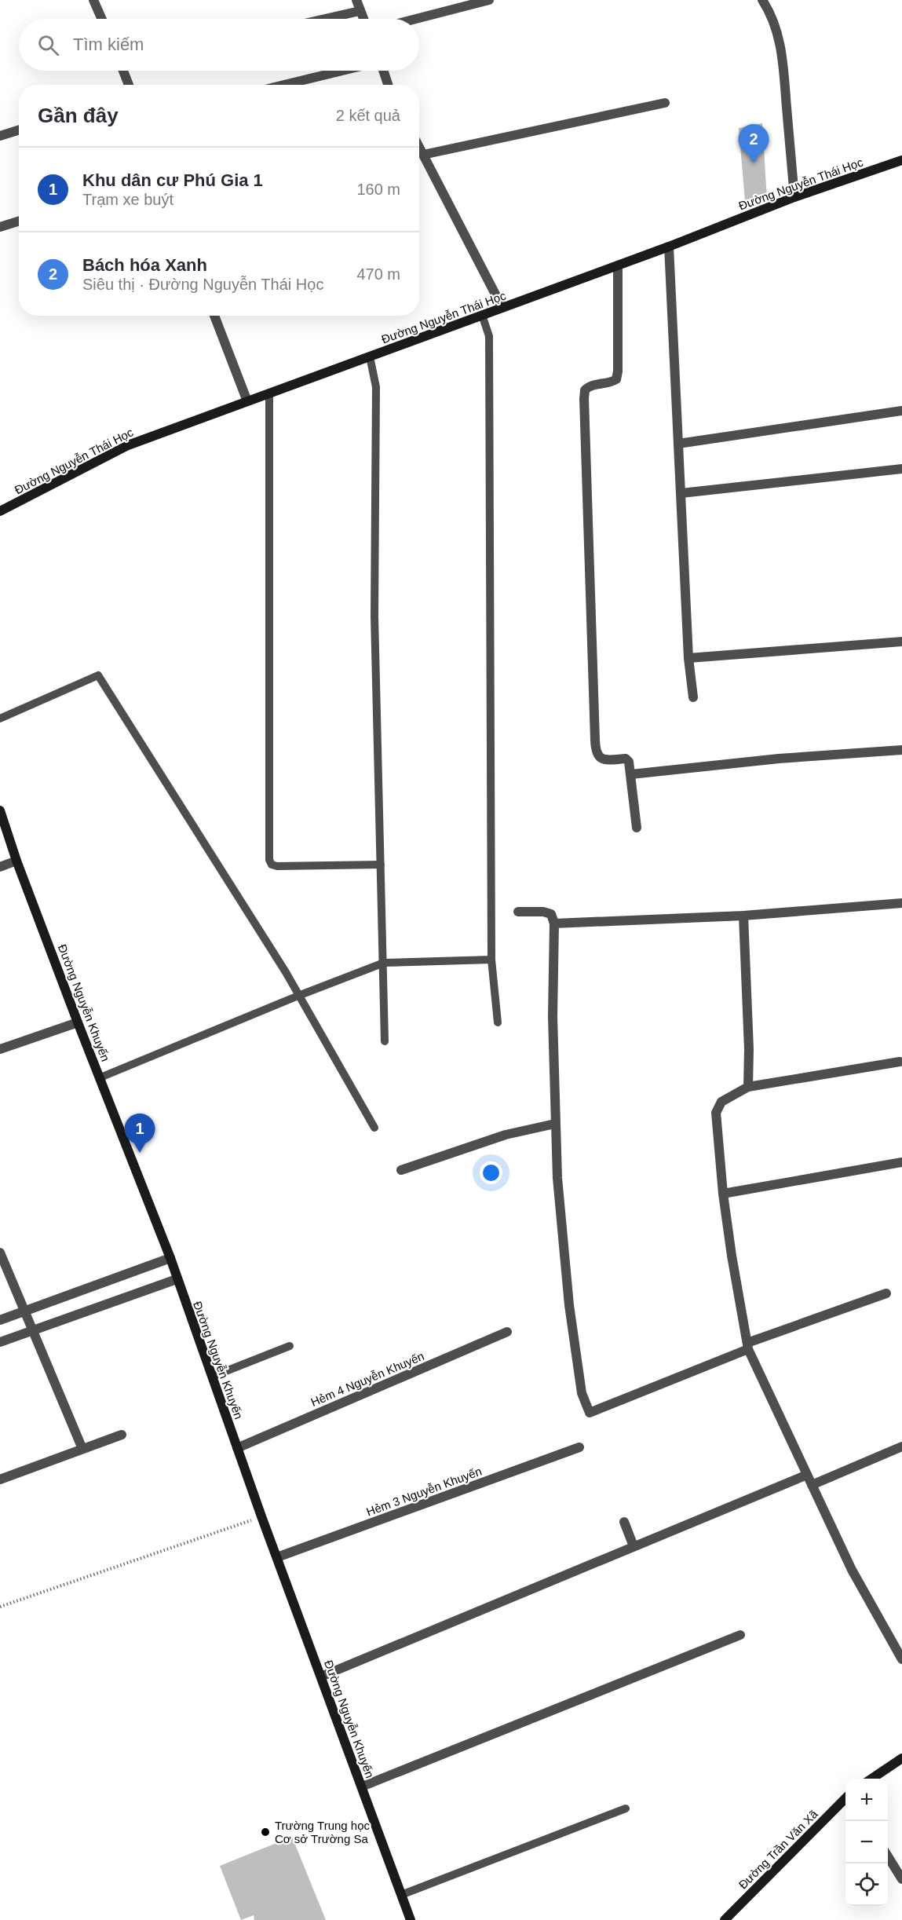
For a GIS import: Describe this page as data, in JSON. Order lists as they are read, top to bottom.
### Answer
{
  "streets": {
    "street": [
      "Đường Nguyễn Thái Học",
      "Đường Nguyễn Khuyến",
      "Hẻm 4 Nguyễn Khuyến",
      "Hẻm 3 Nguyễn Khuyến",
      "Đường Trần Văn Xã"
    ]
  },
  "crossings": [
    ["Đường Nguyễn Khuyến", "Hẻm 4 Nguyễn Khuyến"],
    ["Đường Nguyễn Khuyến", "Hẻm 3 Nguyễn Khuyến"]
  ],
  "places": ["Trường Trung học Cơ sở Trường Sa"],
  "page": {
    "search": "Tìm kiếm",
    "heading": ["Gần đây", "2 kết quả"],
    "pins": ["2", "1"],
    "list": [
      {
        "mark": "1",
        "name": "Khu dân cư Phú Gia 1",
        "note": "Trạm xe buýt",
        "value": "160 m"
      },
      {
        "mark": "2",
        "name": "Bách hóa Xanh",
        "note": "Siêu thị · Đường Nguyễn Thái Học",
        "value": "470 m"
      }
    ],
    "map_buttons": ["+", "−"]
  }
}
